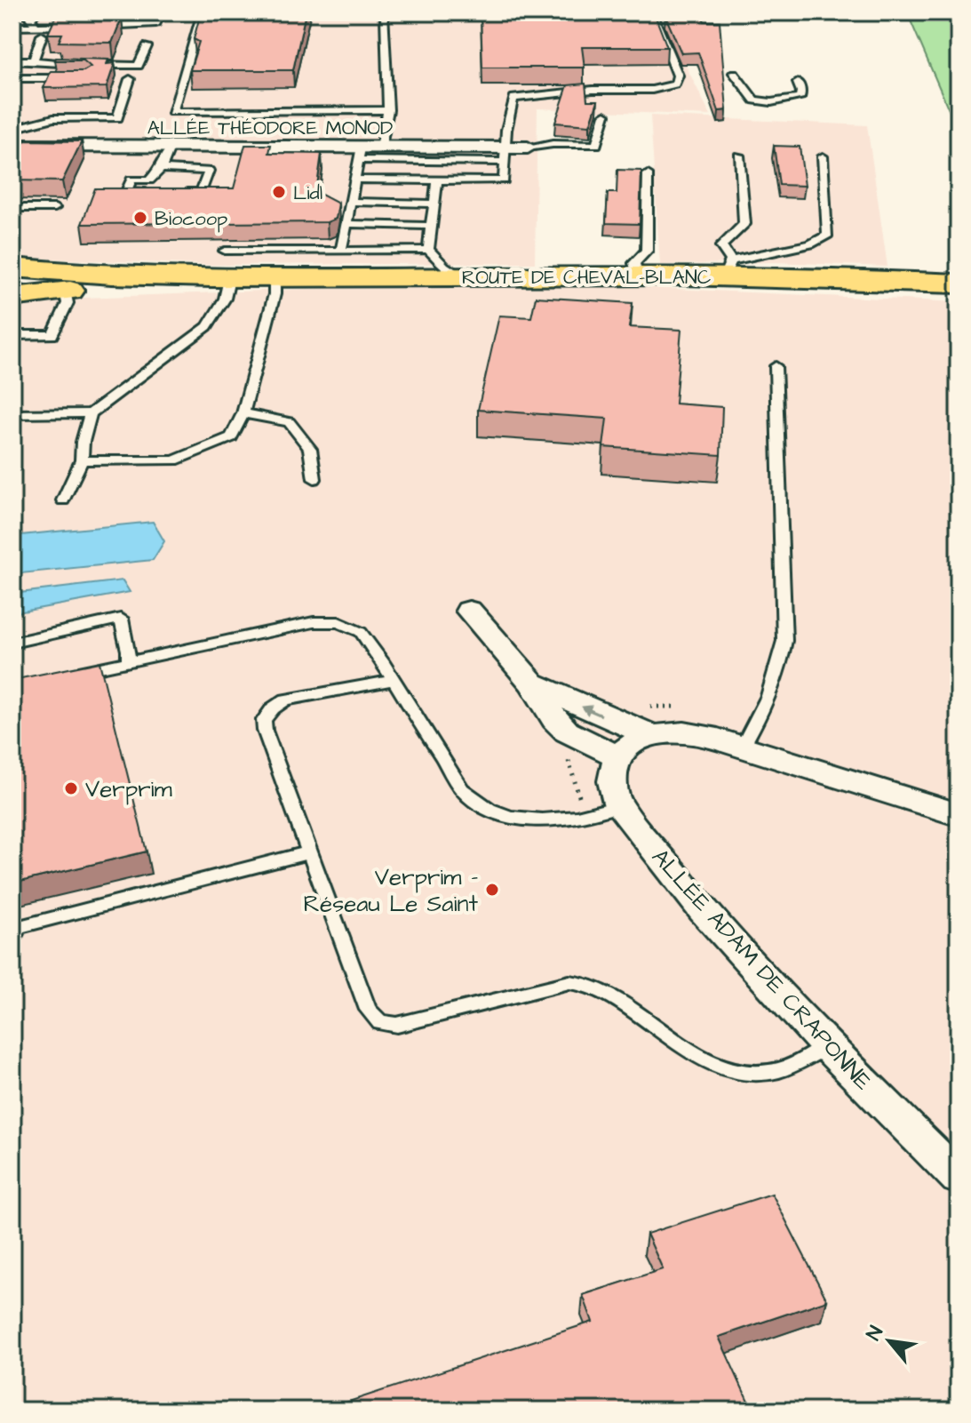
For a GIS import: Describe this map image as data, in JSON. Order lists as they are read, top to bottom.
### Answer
{
  "streets": {
    "main road": ["ROUTE DE CHEVAL-BLANC"],
    "street": ["ALLÉE THÉODORE MONOD", "ALLÉE ADAM DE CRAPONNE"]
  },
  "places": [
    "Lidl",
    "Biocoop",
    "Verprim",
    "Verprim - Réseau Le Saint"
  ],
  "north": "top left"
}
